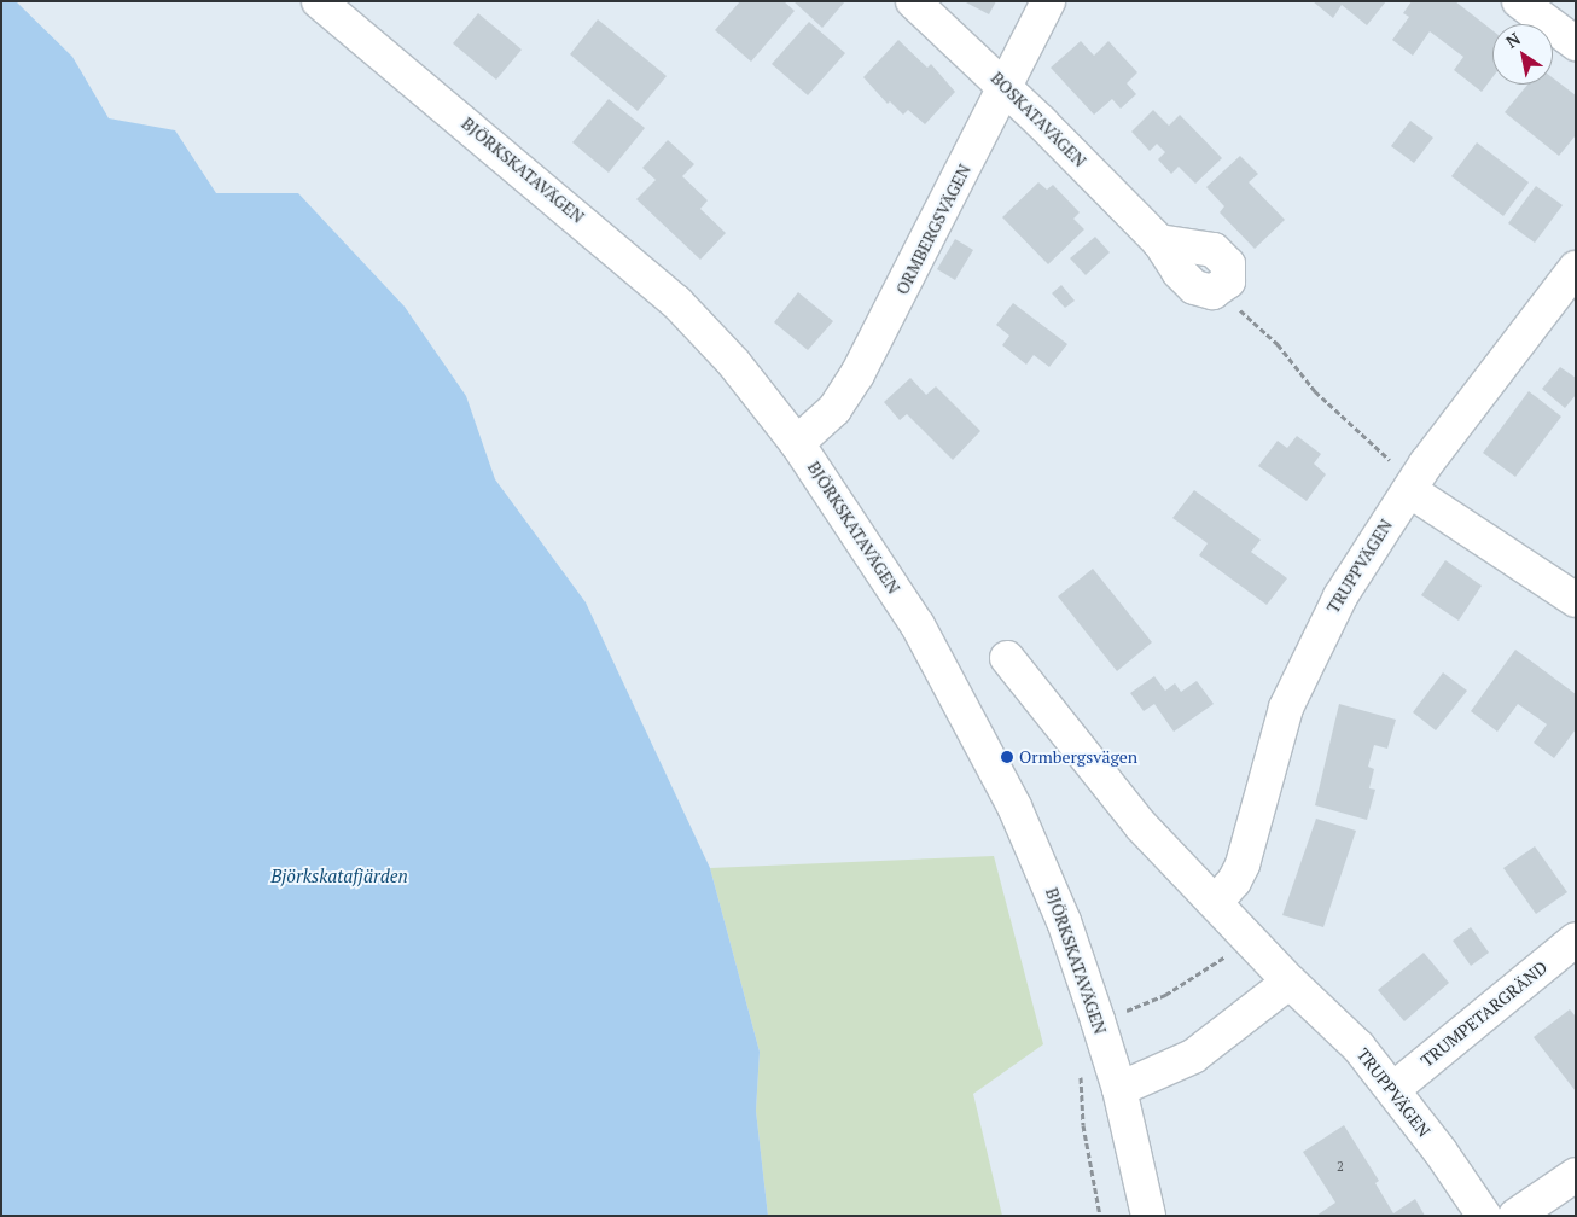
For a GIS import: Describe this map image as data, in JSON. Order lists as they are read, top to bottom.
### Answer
{
  "streets": {
    "street": [
      "BOSKATAVÄGEN",
      "BJÖRKSKATAVÄGEN",
      "ORMBERGSVÄGEN",
      "TRUPPVÄGEN",
      "TRUMPETARGRÄND"
    ]
  },
  "crossings": [
    ["BOSKATAVÄGEN", "ORMBERGSVÄGEN"],
    ["BJÖRKSKATAVÄGEN", "ORMBERGSVÄGEN"],
    ["TRUPPVÄGEN", "TRUMPETARGRÄND"]
  ],
  "water": ["Björkskatafjärden"],
  "places": ["Ormbergsvägen"],
  "house_numbers": ["2"],
  "north": "top left"
}
